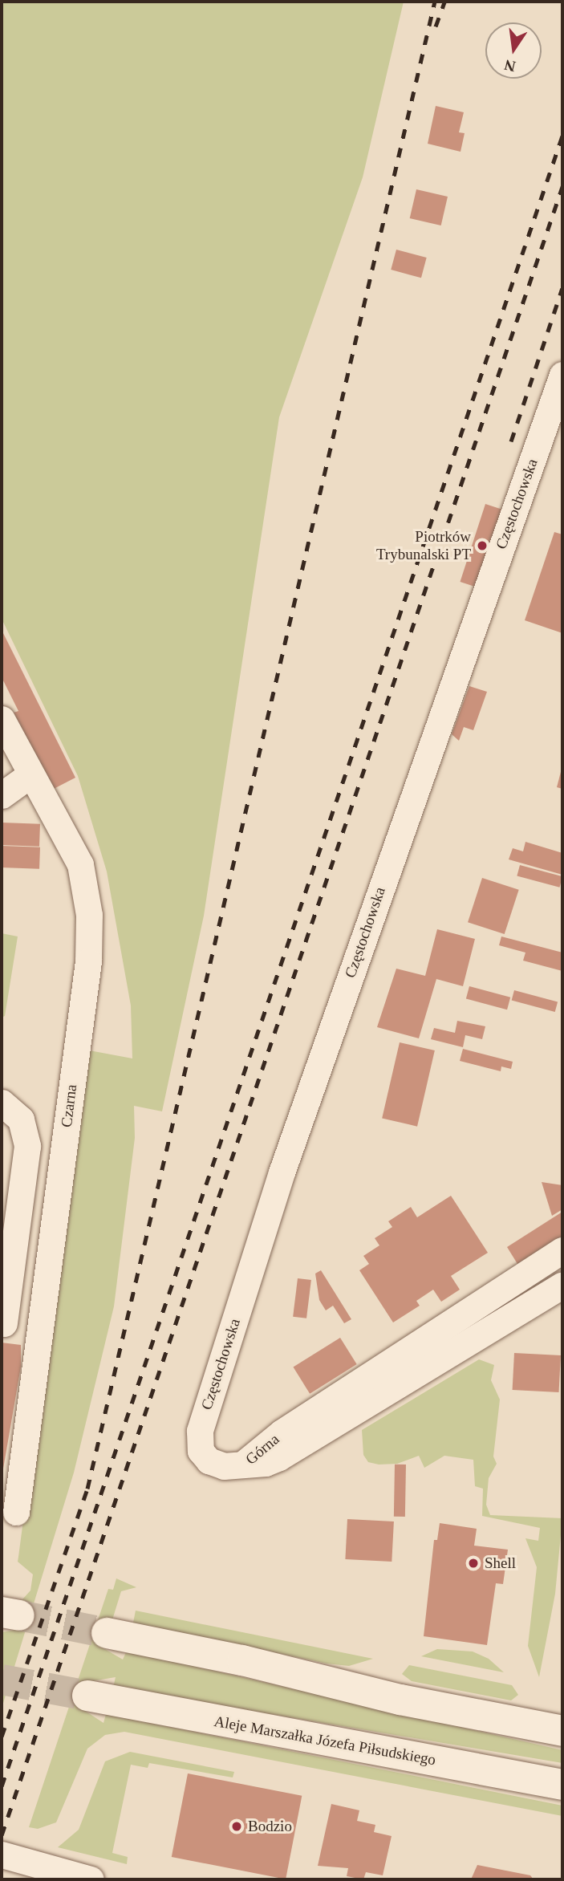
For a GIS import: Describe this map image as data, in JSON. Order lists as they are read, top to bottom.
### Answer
{
  "streets": {
    "main road": ["Aleje Marszałka Józefa Piłsudskiego"],
    "street": ["Częstochowska", "Czarna", "Górna"]
  },
  "crossings": [
    ["Częstochowska", "Górna"]
  ],
  "places": ["Piotrków Trybunalski PT", "Shell", "Bodzio"],
  "north": "bottom"
}
